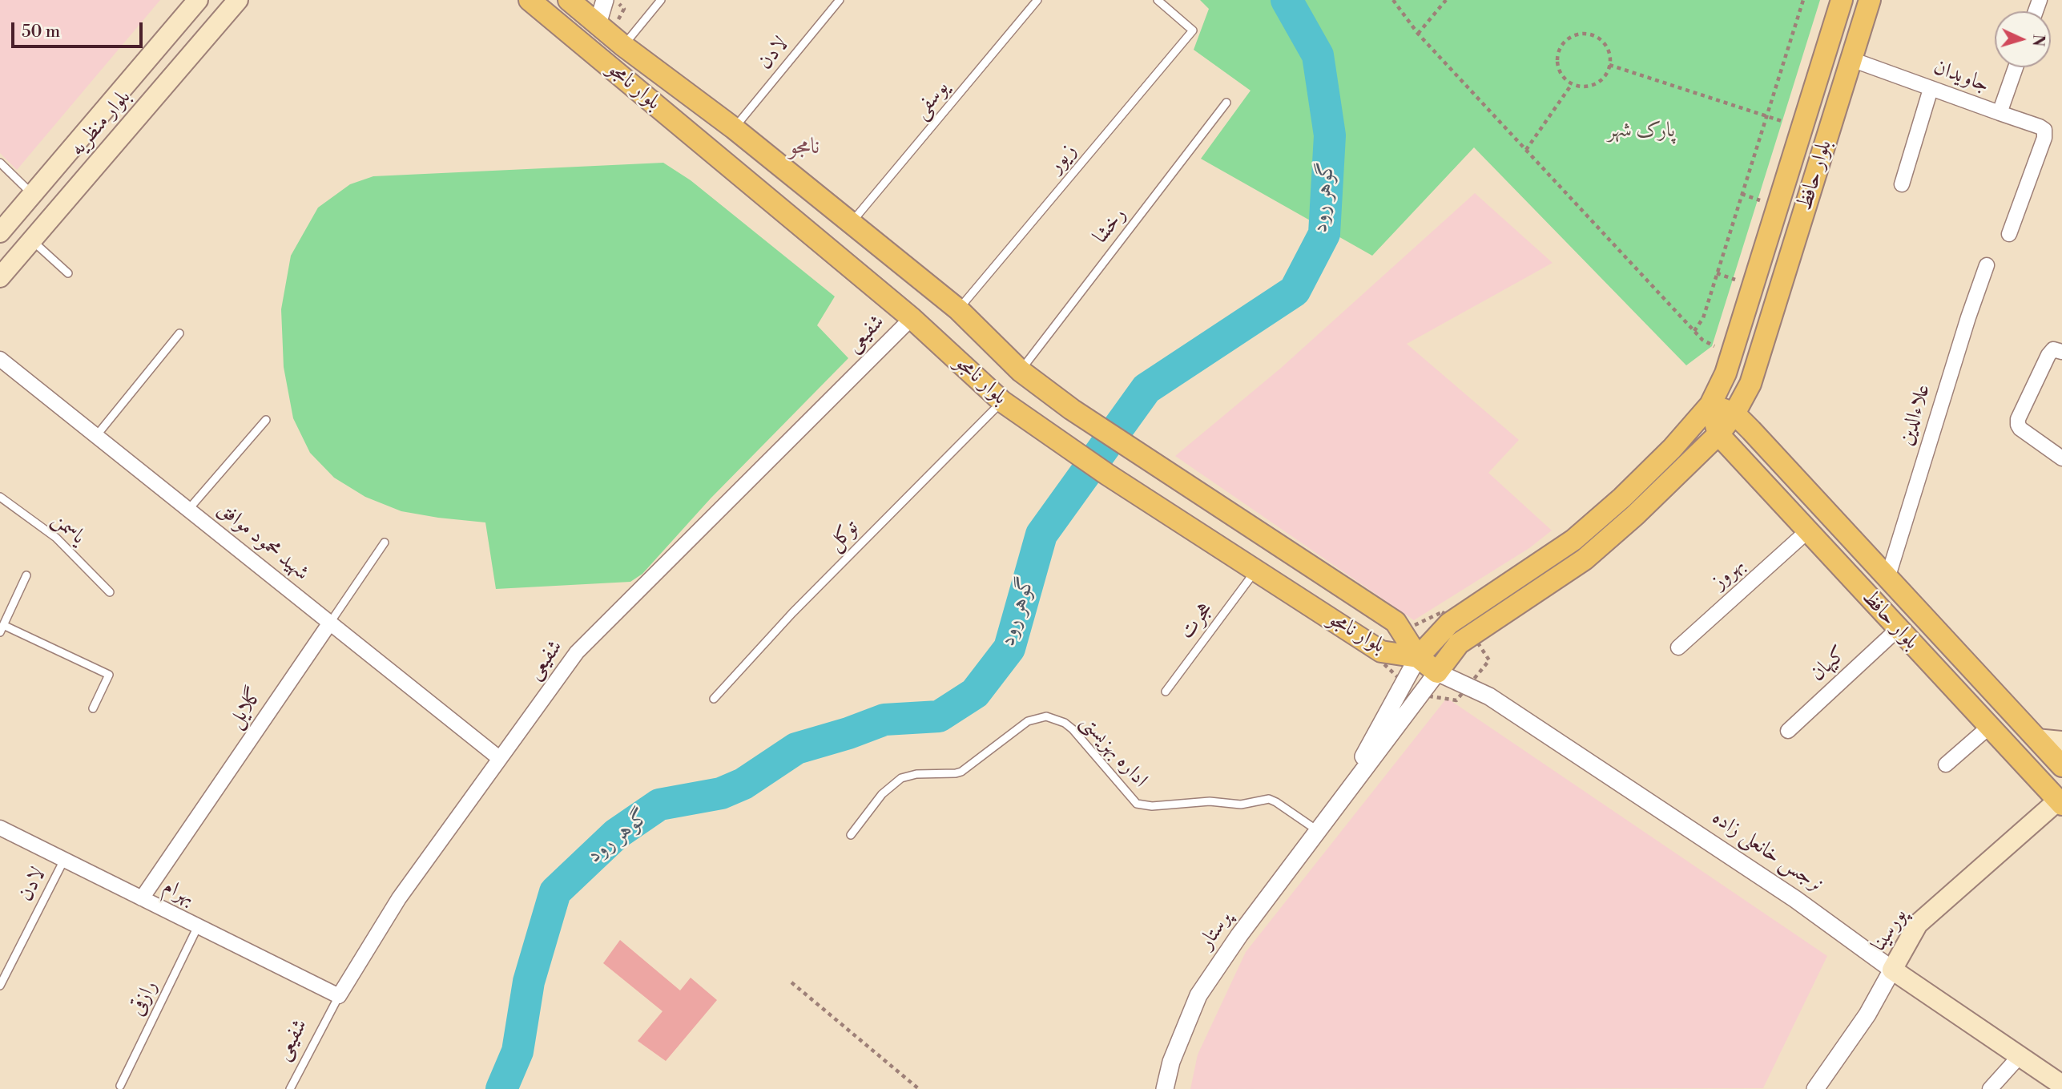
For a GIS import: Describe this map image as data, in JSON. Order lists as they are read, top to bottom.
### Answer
{
  "streets": {
    "main road": [
      "بلوار نامجو",
      "بلوار منظریه",
      "بلوار حافظ",
      "نرجس خانعلی زاده",
      "پورسینا"
    ],
    "street": [
      "جاویدان",
      "شفیعی",
      "علاءالدین",
      "شهید محمود موافق",
      "بهروز",
      "کیهان",
      "گلایل",
      "بهرام",
      "پرستار"
    ],
    "lane": [
      "لادن",
      "یوسفی",
      "زیور",
      "رخشا",
      "یاسمن",
      "توکل",
      "هجرت",
      "اداره بهزیستی",
      "رازقی"
    ]
  },
  "crossings": [
    ["لادن", "بلوار نامجو"],
    ["لادن", "بهرام"],
    ["جاویدان", "بلوار حافظ"],
    ["بلوار نامجو", "یوسفی"],
    ["بلوار نامجو", "زیور"],
    ["بلوار نامجو", "بلوار حافظ"],
    ["بلوار نامجو", "رخشا"],
    ["بلوار نامجو", "شفیعی"],
    ["بلوار نامجو", "توکل"],
    ["بلوار نامجو", "هجرت"],
    ["بلوار نامجو", "پرستار"],
    ["بلوار حافظ", "علاءالدین"],
    ["بلوار حافظ", "بهروز"],
    ["بلوار حافظ", "کیهان"],
    ["بلوار حافظ", "نرجس خانعلی زاده"],
    ["بلوار حافظ", "پرستار"],
    ["بلوار حافظ", "پورسینا"],
    ["شفیعی", "شهید محمود موافق"],
    ["شفیعی", "بهرام"],
    ["شهید محمود موافق", "گلایل"],
    ["گلایل", "بهرام"],
    ["اداره بهزیستی", "پرستار"],
    ["نرجس خانعلی زاده", "پرستار"],
    ["نرجس خانعلی زاده", "پورسینا"],
    ["بهرام", "رازقی"]
  ],
  "districts": ["نامجو"],
  "water": ["گوهر رود"],
  "parks": ["پارک شهر"],
  "scale_bar": "50 m",
  "north": "right"
}
